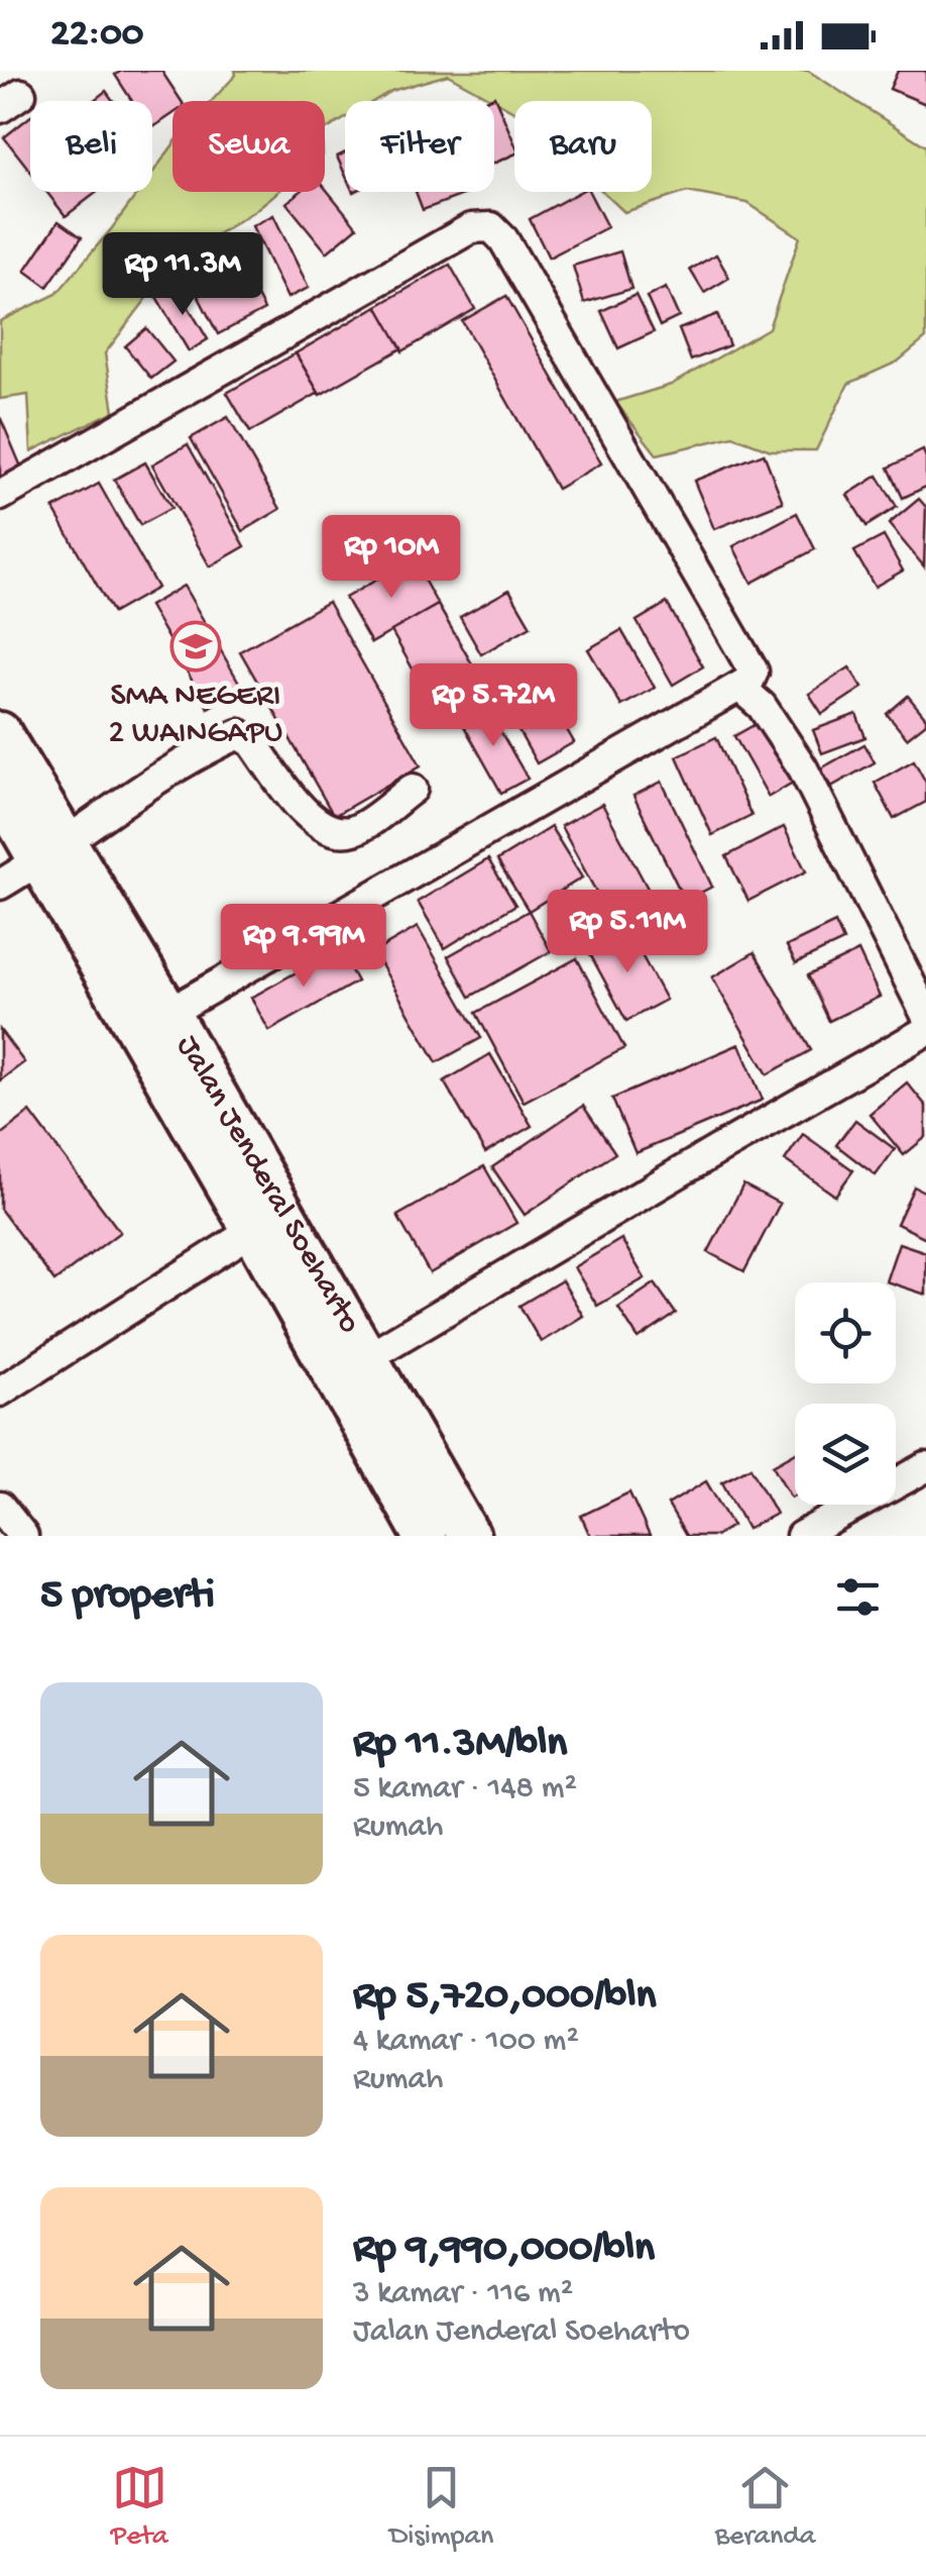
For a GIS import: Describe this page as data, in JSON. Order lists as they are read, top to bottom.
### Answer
{
  "streets": {
    "main road": ["Jalan Jenderal Soeharto"]
  },
  "places": {
    "school or university": ["SMA NEGERI 2 WAINGAPU"]
  },
  "page": {
    "status": "22:00",
    "chip": [
      "Beli",
      "Sewa",
      "Filter",
      "Baru"
    ],
    "price": [
      "Rp 11.3M",
      "Rp 10M",
      "Rp 5.72M",
      "Rp 5.11M",
      "Rp 9.99M"
    ],
    "heading": "5 properti",
    "list": [
      {
        "name": "Rp 11.3M/bln",
        "note": "5 kamar · 148 m² · Rumah"
      },
      {
        "name": "Rp 5,720,000/bln",
        "note": "4 kamar · 100 m² · Rumah"
      },
      {
        "name": "Rp 9,990,000/bln",
        "note": "3 kamar · 116 m² · Jalan Jenderal Soeharto"
      }
    ],
    "tabs": ["Peta", "Disimpan", "Beranda"]
  }
}
